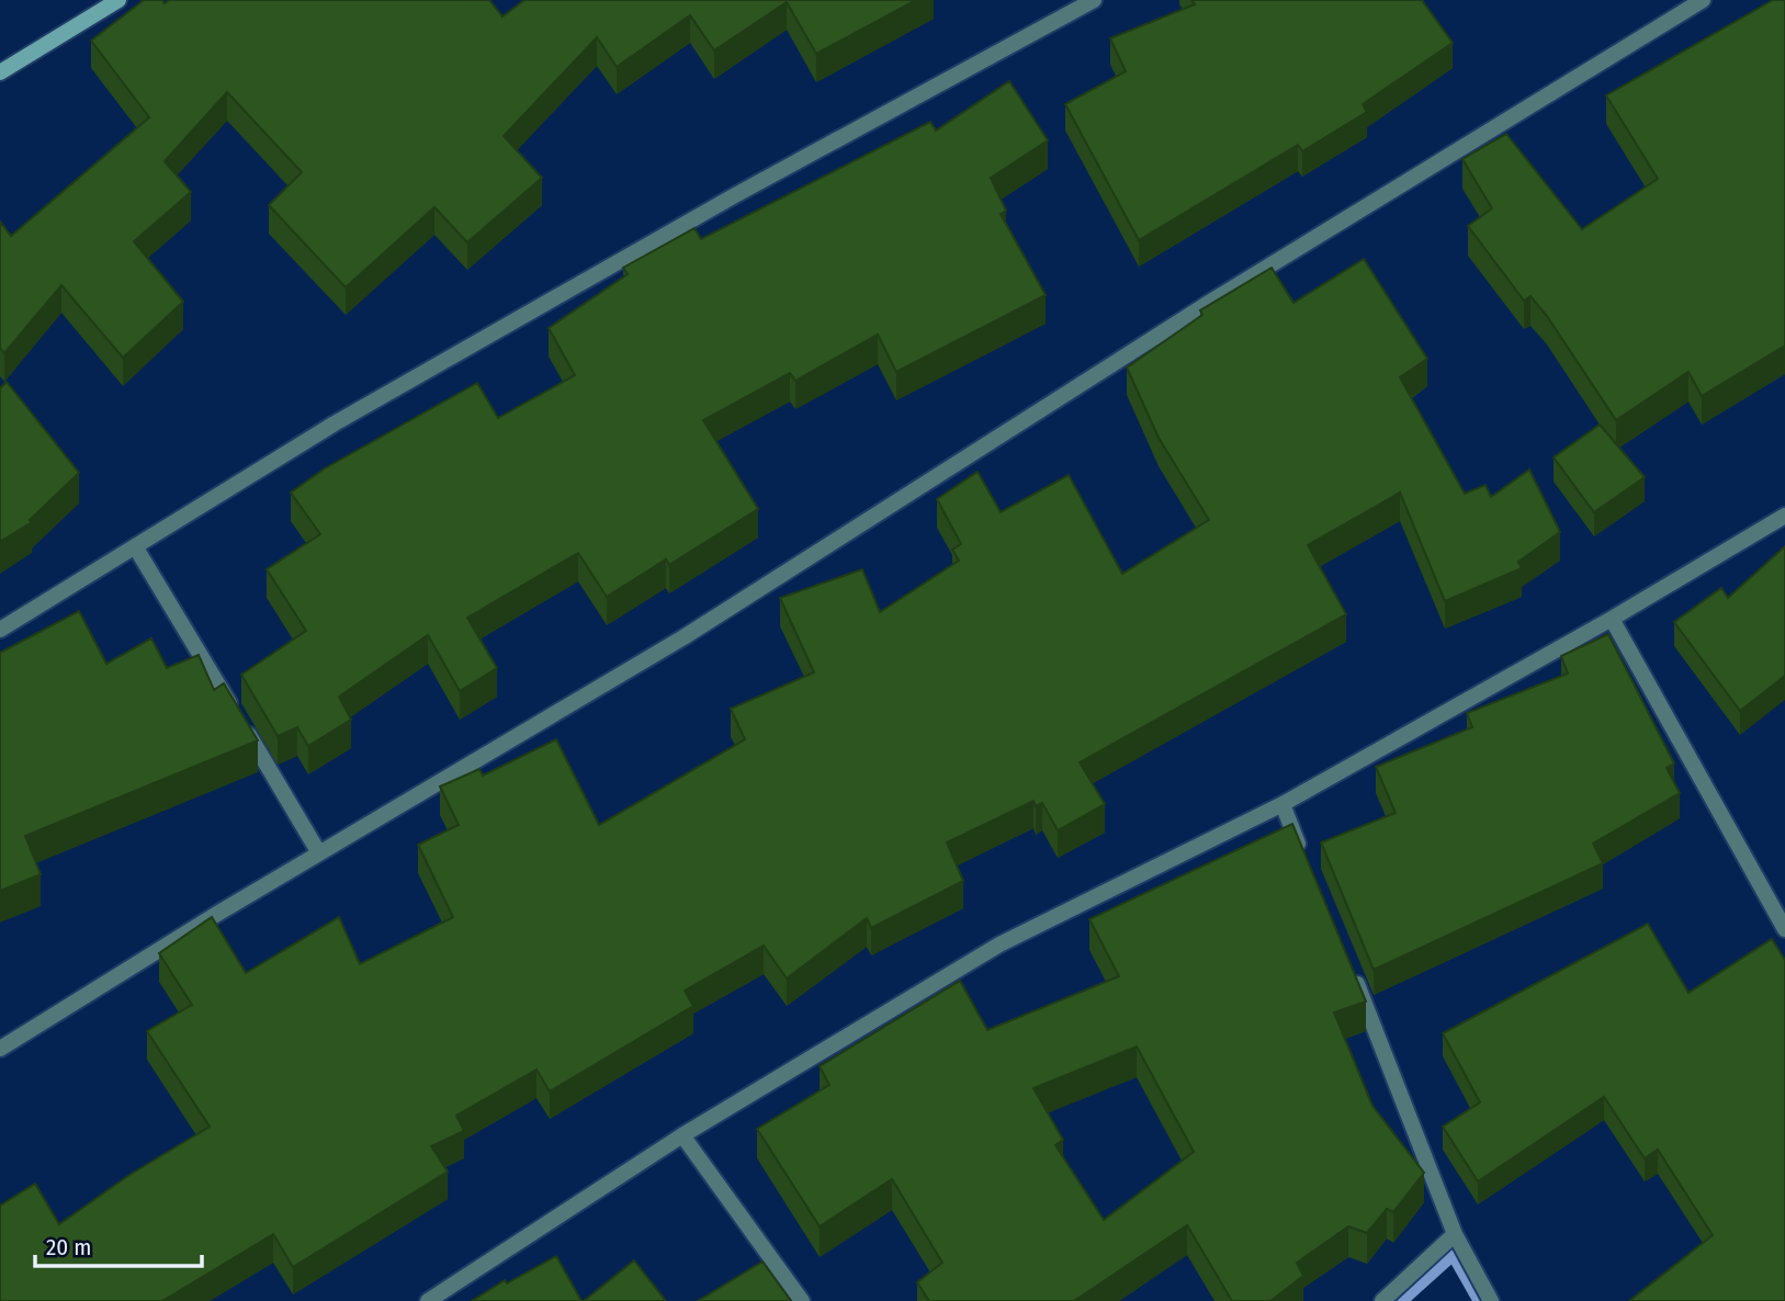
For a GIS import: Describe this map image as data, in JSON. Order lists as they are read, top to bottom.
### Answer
{
  "scale_bar": "20 m"
}
